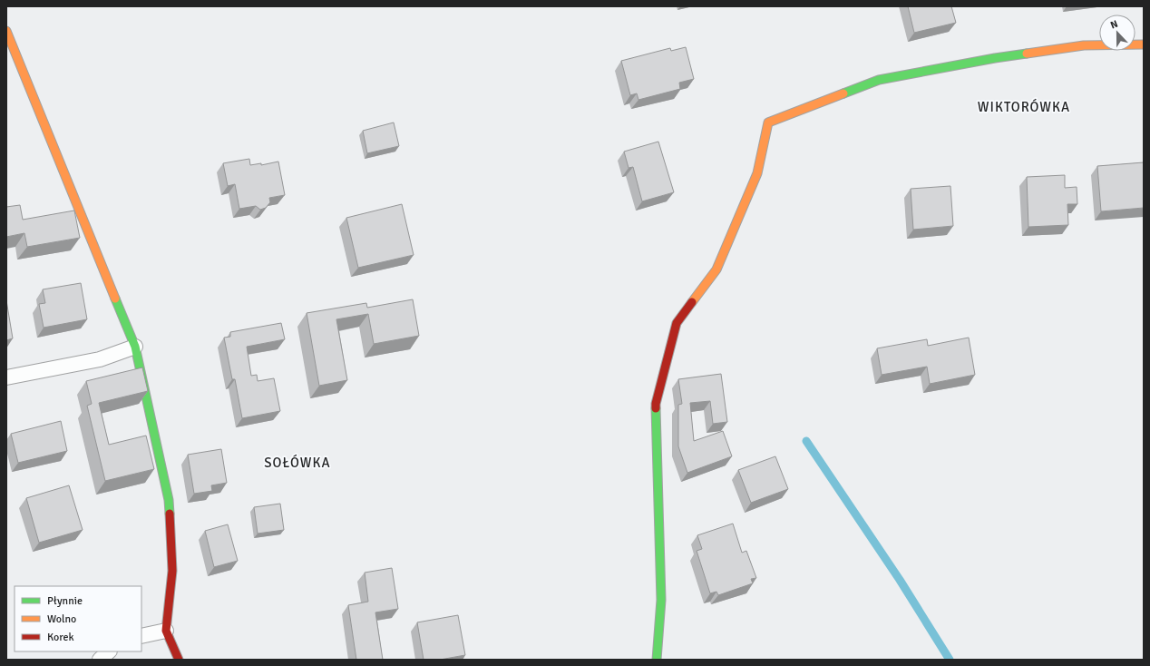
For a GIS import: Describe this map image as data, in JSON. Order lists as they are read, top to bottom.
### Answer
{
  "districts": ["WIKTORÓWKA", "SOŁÓWKA"],
  "legend": ["Płynnie", "Wolno", "Korek"],
  "north": "top"
}
